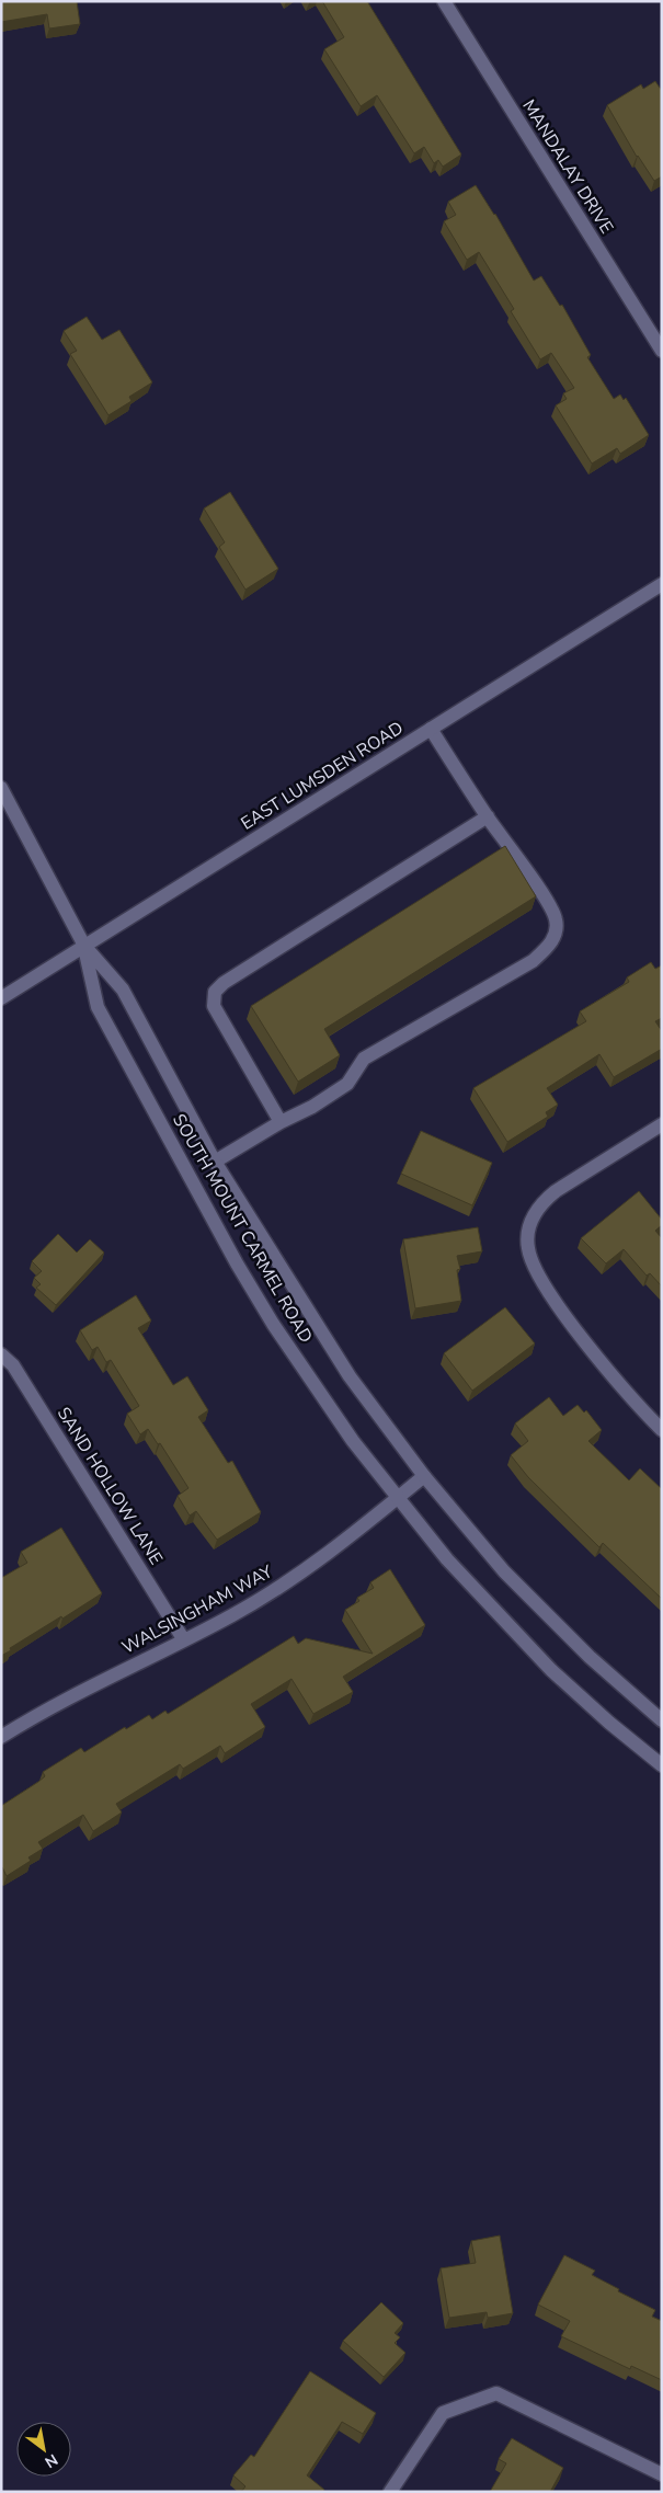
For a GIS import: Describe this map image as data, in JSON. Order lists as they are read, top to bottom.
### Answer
{
  "streets": {
    "street": [
      "MANDALAY DRIVE",
      "EAST LUMSDEN ROAD",
      "SOUTH MOUNT CARMEL ROAD",
      "SAND HOLLOW LANE",
      "WALSINGHAM WAY"
    ]
  },
  "crossings": [
    ["EAST LUMSDEN ROAD", "SOUTH MOUNT CARMEL ROAD"],
    ["SOUTH MOUNT CARMEL ROAD", "WALSINGHAM WAY"],
    ["SAND HOLLOW LANE", "WALSINGHAM WAY"]
  ],
  "north": "bottom right"
}
